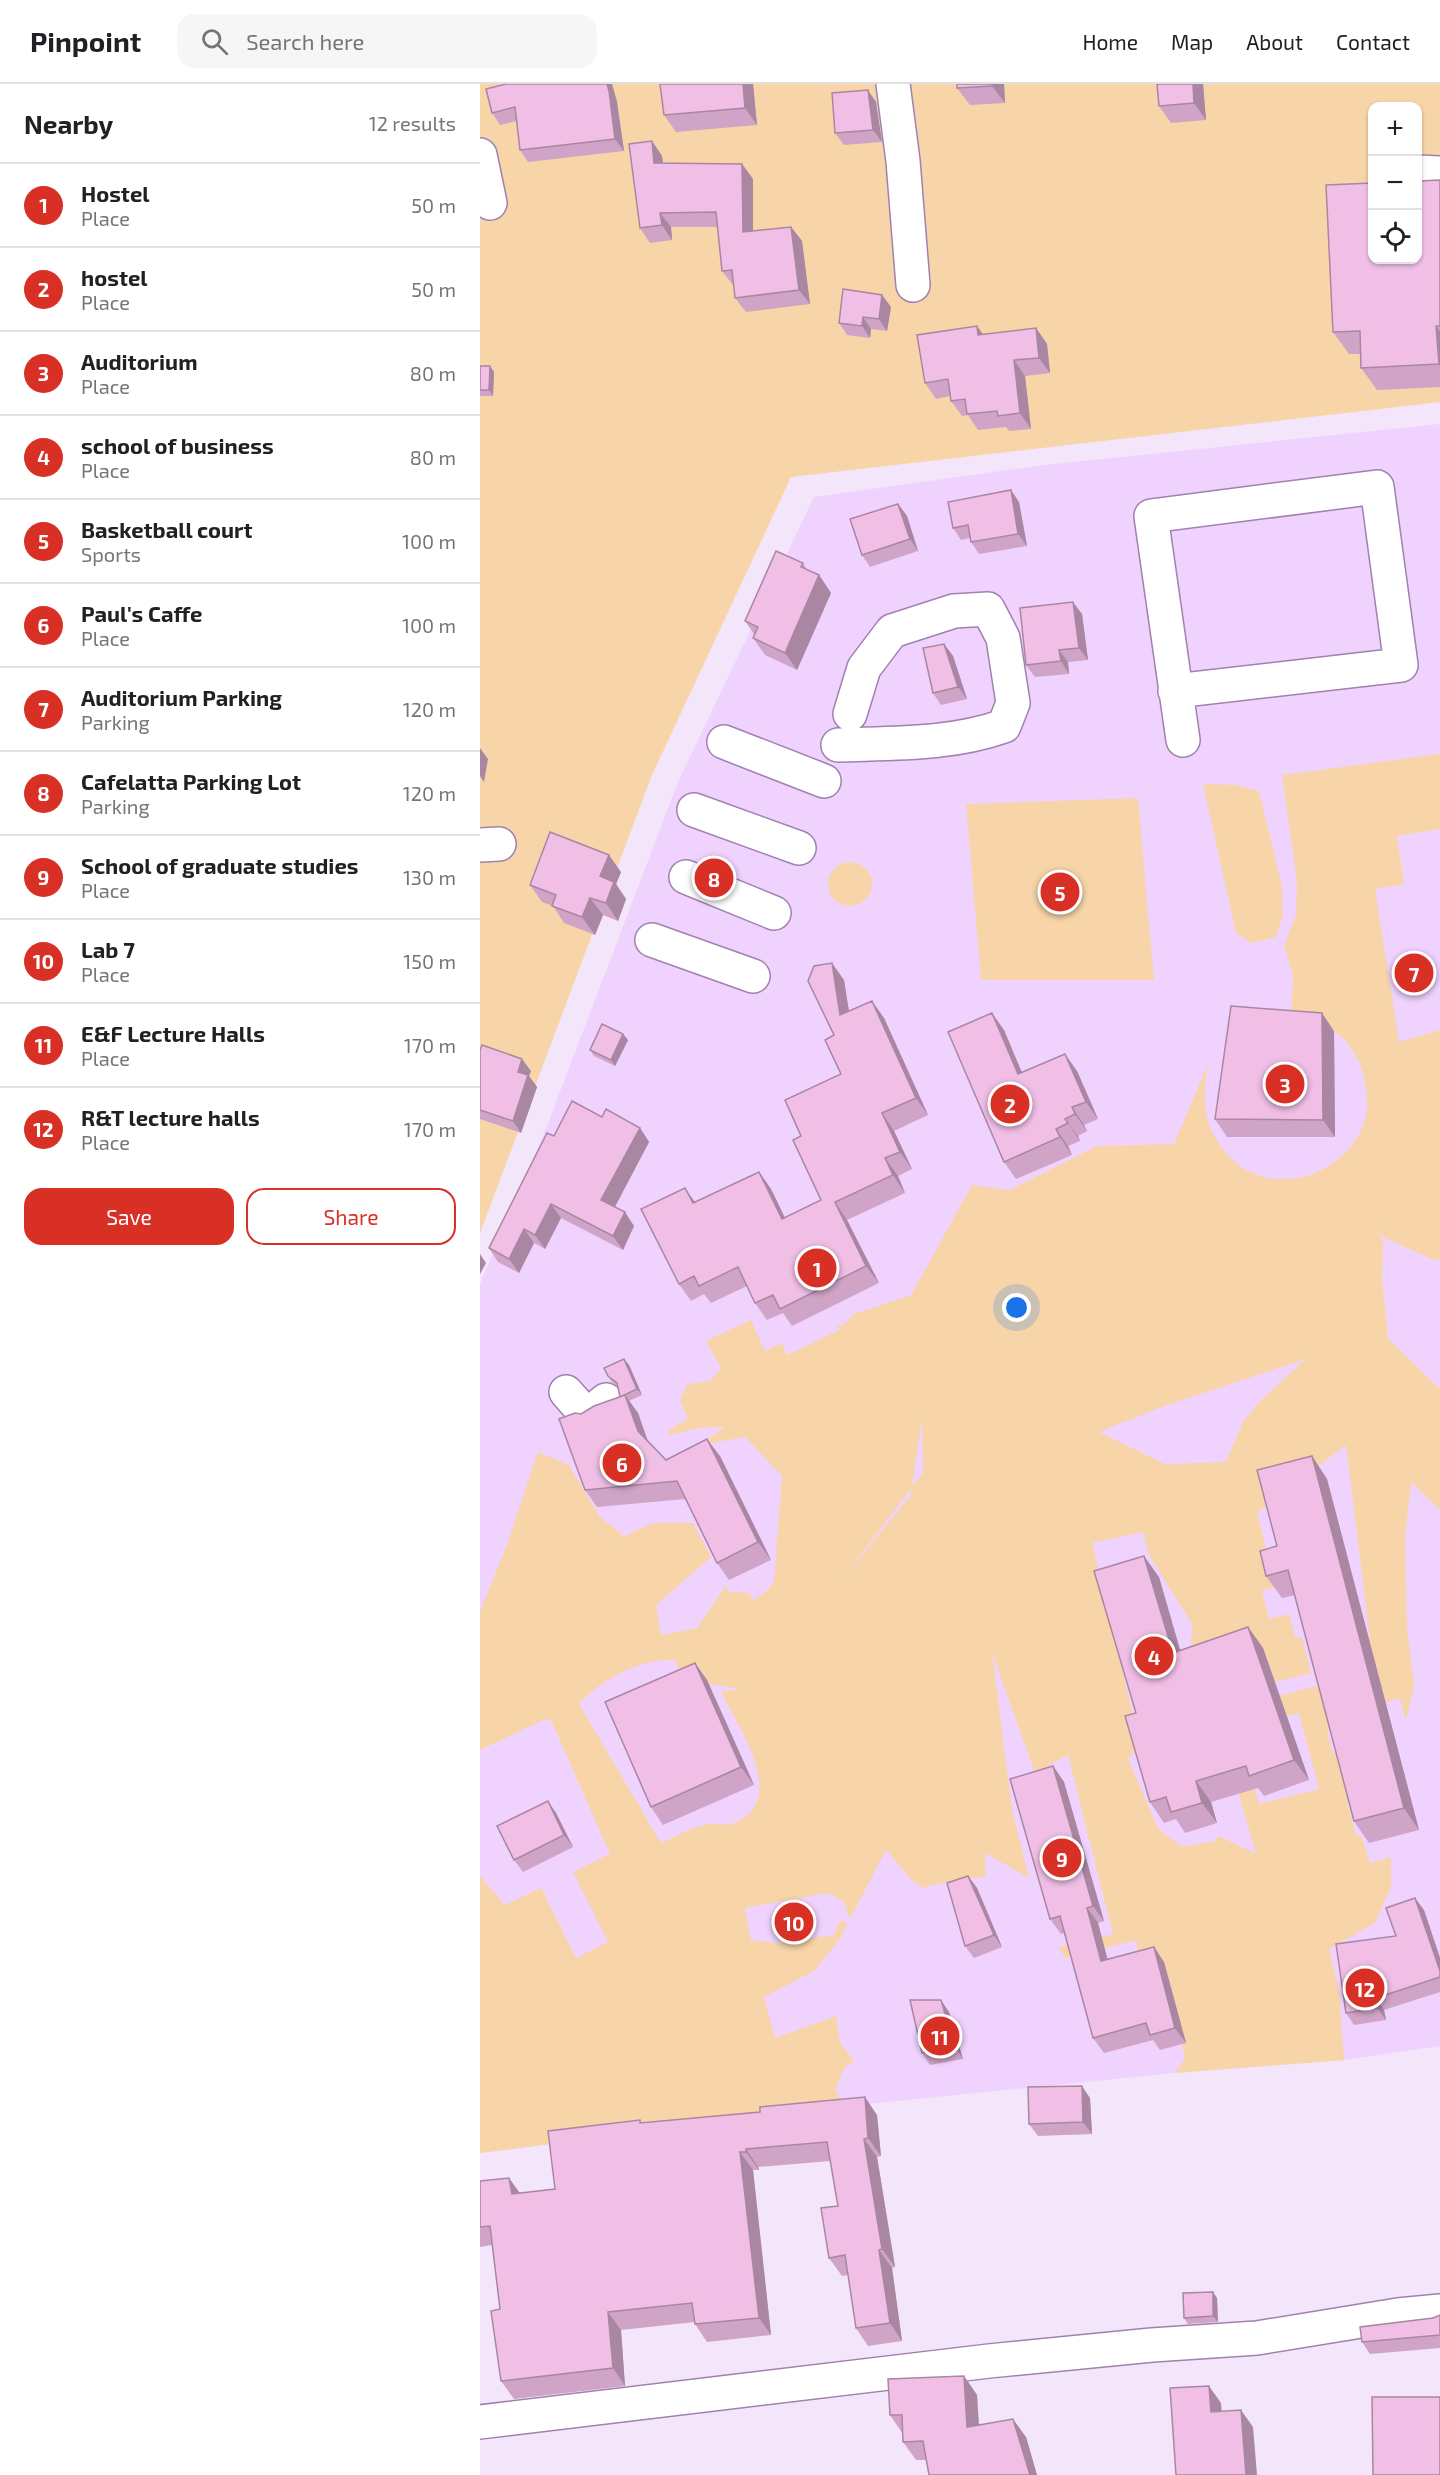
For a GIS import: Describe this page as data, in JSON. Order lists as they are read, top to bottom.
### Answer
{
  "page": {
    "header": "Pinpoint",
    "search": "Search here",
    "nav": [
      "Home",
      "Map",
      "About",
      "Contact"
    ],
    "heading": ["Nearby", "12 results"],
    "map_buttons": ["+", "−"],
    "list": [
      {
        "mark": "1",
        "name": "Hostel",
        "note": "Place",
        "value": "50 m"
      },
      {
        "mark": "2",
        "name": "hostel",
        "note": "Place",
        "value": "50 m"
      },
      {
        "mark": "3",
        "name": "Auditorium",
        "note": "Place",
        "value": "80 m"
      },
      {
        "mark": "4",
        "name": "school of business",
        "note": "Place",
        "value": "80 m"
      },
      {
        "mark": "5",
        "name": "Basketball court",
        "note": "Sports",
        "value": "100 m"
      },
      {
        "mark": "6",
        "name": "Paul's Caffe",
        "note": "Place",
        "value": "100 m"
      },
      {
        "mark": "7",
        "name": "Auditorium Parking",
        "note": "Parking",
        "value": "120 m"
      },
      {
        "mark": "8",
        "name": "Cafelatta Parking Lot",
        "note": "Parking",
        "value": "120 m"
      },
      {
        "mark": "9",
        "name": "School of graduate studies",
        "note": "Place",
        "value": "130 m"
      },
      {
        "mark": "10",
        "name": "Lab 7",
        "note": "Place",
        "value": "150 m"
      },
      {
        "mark": "11",
        "name": "E&F Lecture Halls",
        "note": "Place",
        "value": "170 m"
      },
      {
        "mark": "12",
        "name": "R&T lecture halls",
        "note": "Place",
        "value": "170 m"
      }
    ],
    "pins": [
      "8",
      "5",
      "7",
      "3",
      "2",
      "1",
      "6",
      "4",
      "9",
      "10",
      "12",
      "11"
    ],
    "buttons": ["Save", "Share"]
  }
}
